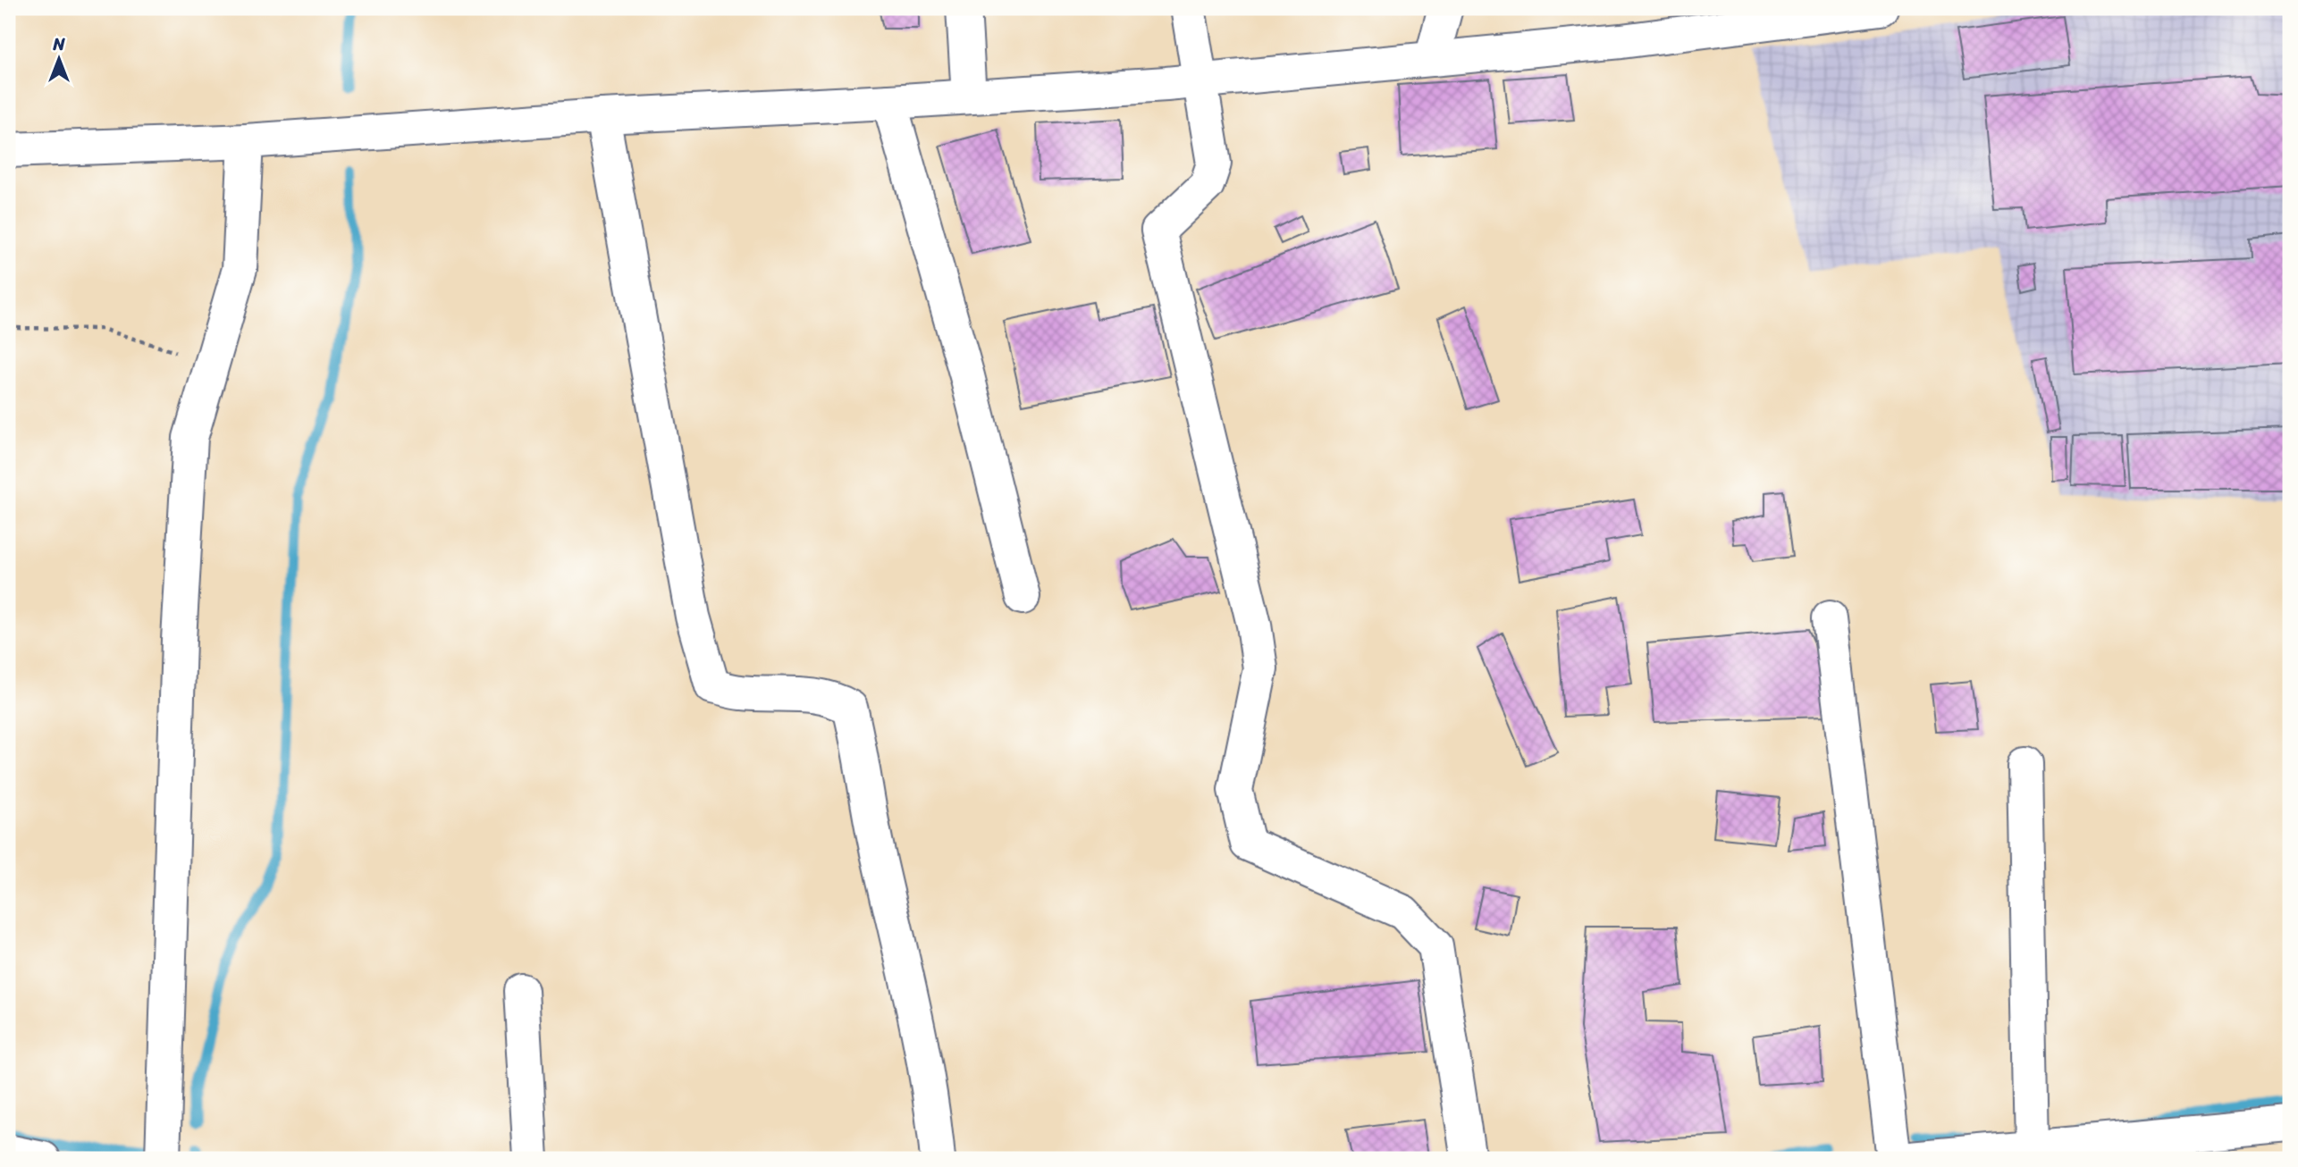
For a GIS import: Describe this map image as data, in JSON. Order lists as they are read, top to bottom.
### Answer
{
  "north": "top"
}
